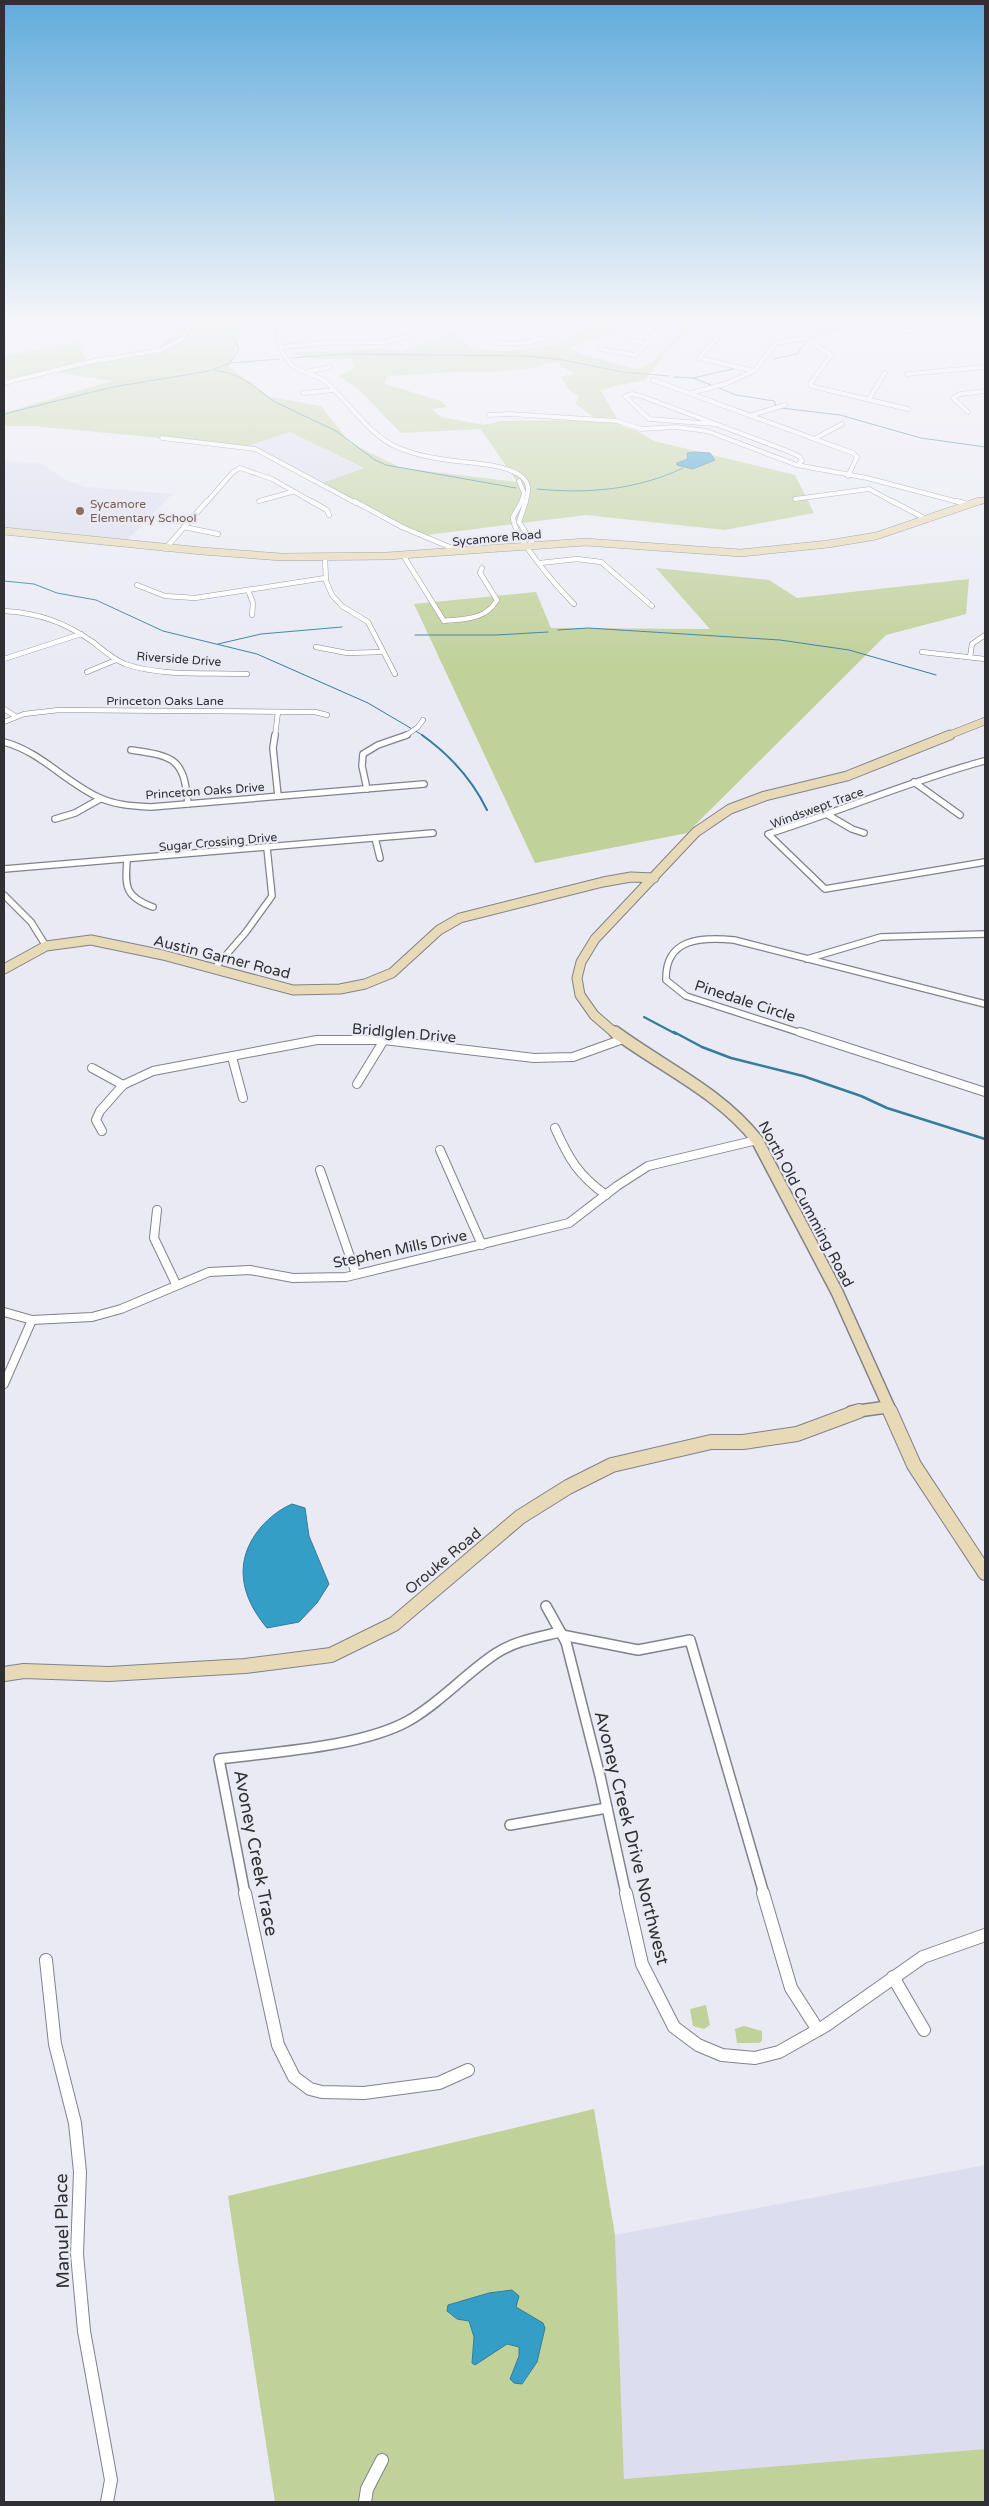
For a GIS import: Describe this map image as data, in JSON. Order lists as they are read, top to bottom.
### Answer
{
  "streets": {
    "street": [
      "Sycamore Road",
      "Riverside Drive",
      "Princeton Oaks Lane",
      "Princeton Oaks Drive",
      "Windswept Trace",
      "Sugar Crossing Drive",
      "Austin Garner Road",
      "Pinedale Circle",
      "Bridlglen Drive",
      "North Old Cumming Road",
      "Stephen Mills Drive",
      "Orouke Road",
      "Avoney Creek Drive Northwest",
      "Avoney Creek Trace",
      "Manuel Place"
    ]
  },
  "crossings": [
    ["Austin Garner Road", "North Old Cumming Road"],
    ["Bridlglen Drive", "North Old Cumming Road"],
    ["North Old Cumming Road", "Stephen Mills Drive"],
    ["North Old Cumming Road", "Orouke Road"],
    ["Avoney Creek Drive Northwest", "Avoney Creek Trace"]
  ],
  "places": ["Sycamore Elementary School"]
}
